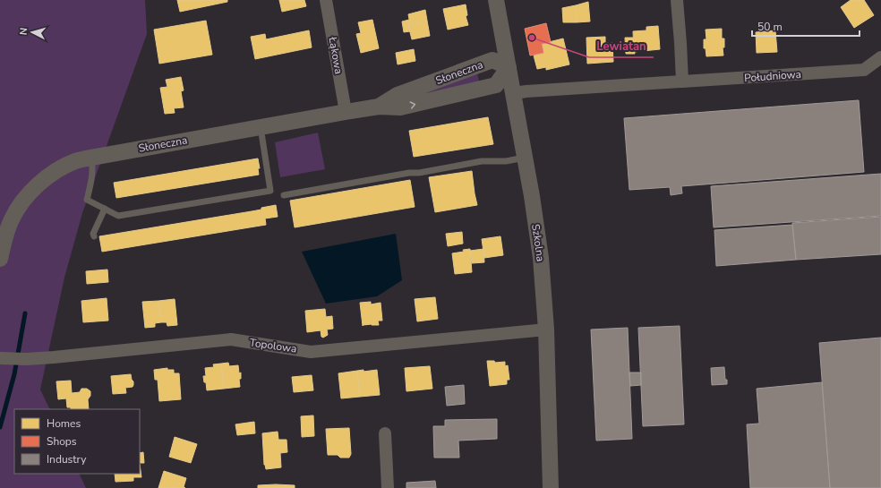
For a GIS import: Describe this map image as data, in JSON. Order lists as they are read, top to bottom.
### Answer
{
  "streets": {
    "street": [
      "Łąkowa",
      "Słoneczna",
      "Południowa",
      "Szkolna",
      "Topolowa"
    ]
  },
  "crossings": [
    ["Łąkowa", "Słoneczna"],
    ["Słoneczna", "Szkolna"],
    ["Południowa", "Szkolna"],
    ["Szkolna", "Topolowa"]
  ],
  "places": ["Lewiatan"],
  "legend": ["Homes", "Shops", "Industry"],
  "scale_bar": "50 m",
  "north": "left"
}
